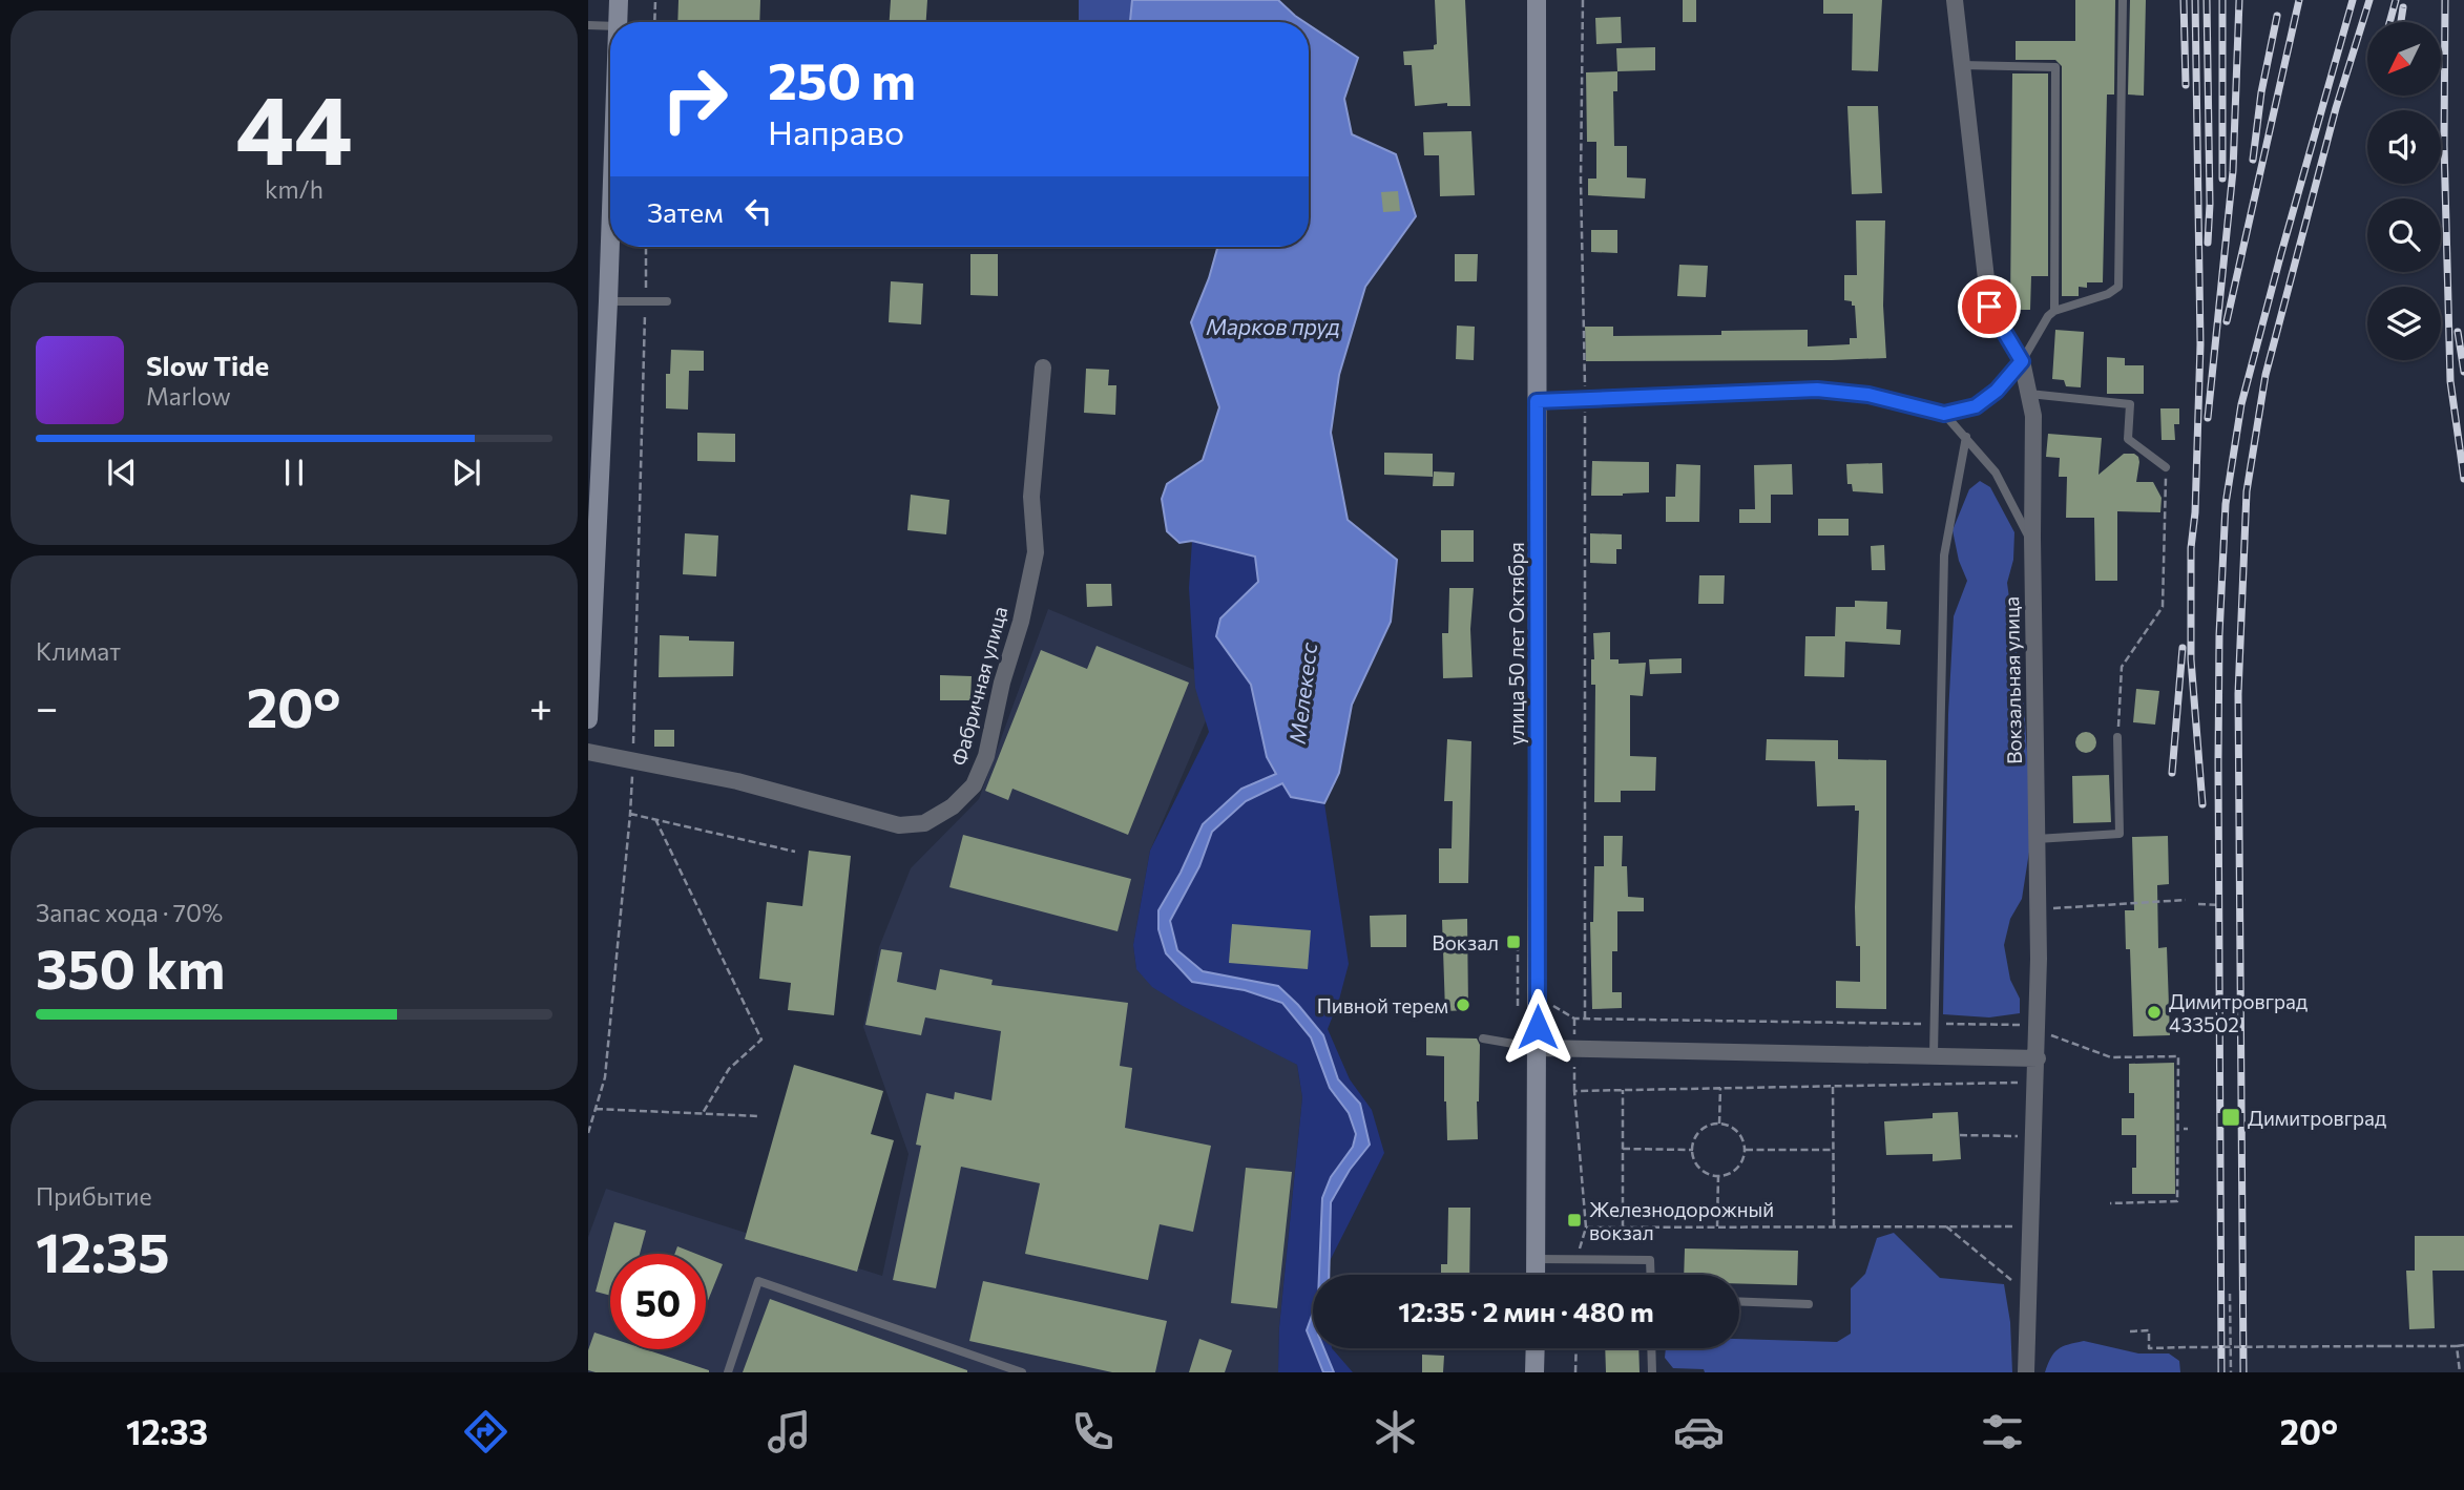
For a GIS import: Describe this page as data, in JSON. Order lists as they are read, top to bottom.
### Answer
{
  "streets": {
    "main road": ["улица 50 лет Октября"],
    "street": ["Вокзальная улица", "Фабричная улица"]
  },
  "water": ["Марков пруд", "Мелекесс"],
  "places": {
    "transit": ["Вокзал", "Димитровград", "Железнодорожный вокзал"],
    "other": ["Пивной терем", "Димитровград 433502"]
  },
  "north": "bottom left",
  "page": {
    "tile": [
      ["44", "km/h"],
      "Климат",
      ["Запас хода · 70%", "350 km"],
      ["Прибытие", "12:35"]
    ],
    "turn": ["250 m", "Направо"],
    "then": "Затем",
    "song": ["Slow Tide", "Marlow"],
    "heat": ["−", "20°", "+"],
    "limit": "50",
    "trip": "12:35 · 2 мин · 480 m",
    "tabs": ["12:33", "20°"]
  }
}
